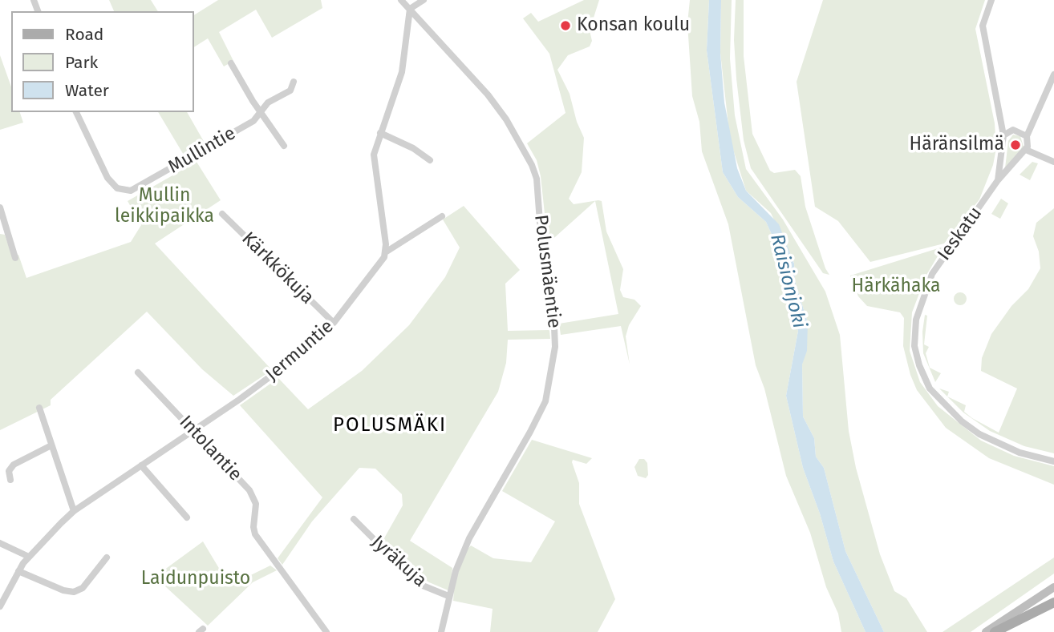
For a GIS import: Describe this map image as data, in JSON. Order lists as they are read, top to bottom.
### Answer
{
  "streets": {
    "street": [
      "Mullintie",
      "Ieskatu",
      "Kärkkökuja",
      "Polusmäentie",
      "Jermuntie",
      "Intolantie",
      "Jyräkuja"
    ]
  },
  "crossings": [
    ["Kärkkökuja", "Jermuntie"],
    ["Polusmäentie", "Jyräkuja"],
    ["Jermuntie", "Intolantie"]
  ],
  "districts": ["POLUSMÄKI"],
  "water": ["Raisionjoki"],
  "parks": ["Mullin leikkipaikka", "Härkähaka", "Laidunpuisto"],
  "places": ["Konsan koulu", "Häränsilmä"],
  "legend": ["Road", "Park", "Water"]
}
